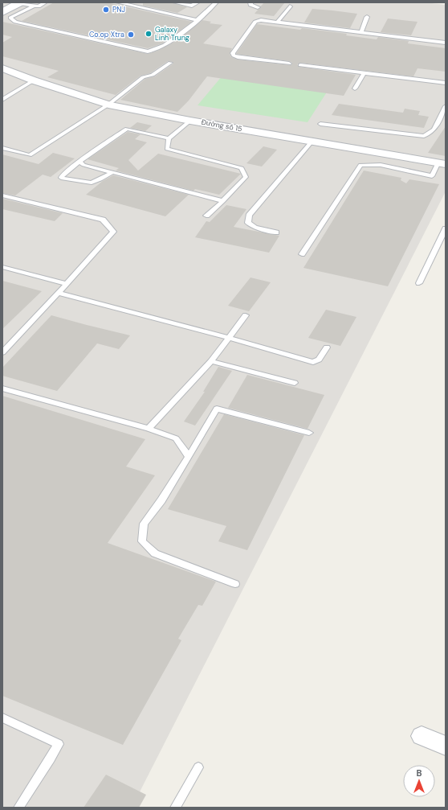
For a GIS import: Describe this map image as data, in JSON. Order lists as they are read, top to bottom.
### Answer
{
  "streets": {
    "street": ["Đường số 15"]
  },
  "places": ["PNJ", "Galaxy Linh Trung", "Co.op Xtra"],
  "north": "top"
}
